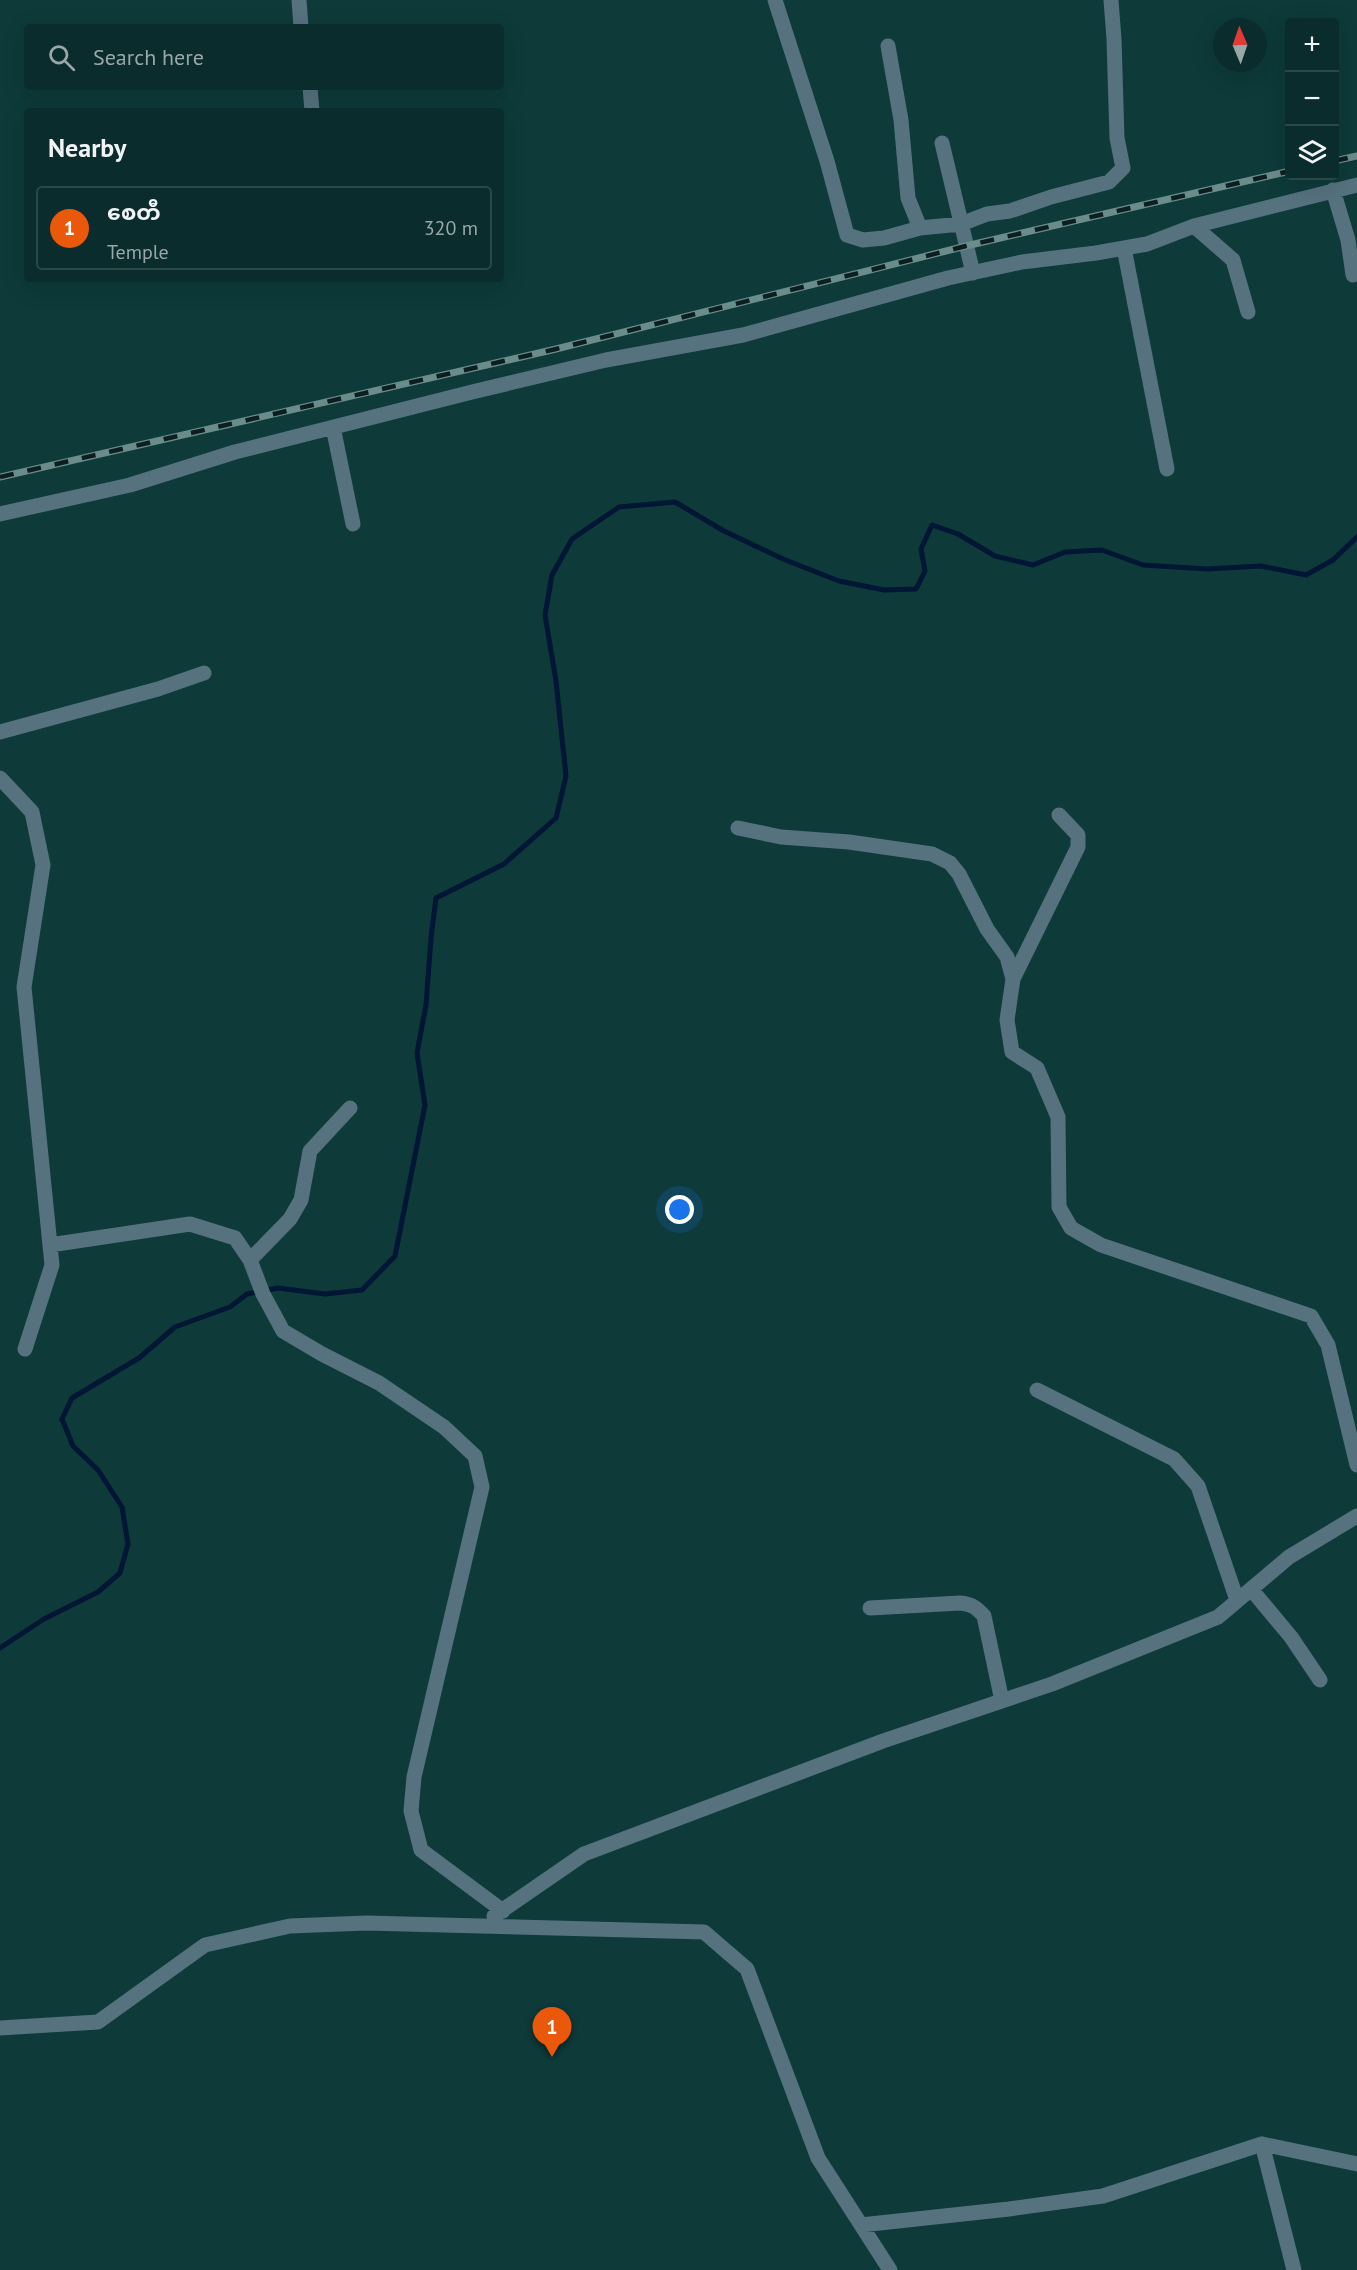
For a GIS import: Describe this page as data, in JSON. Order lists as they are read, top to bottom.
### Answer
{
  "north": "top",
  "page": {
    "map_buttons": ["+", "−"],
    "search": "Search here",
    "heading": "Nearby",
    "list": [
      {
        "mark": "1",
        "name": "စေတီ",
        "note": "Temple",
        "value": "320 m"
      }
    ],
    "pins": "1"
  }
}
